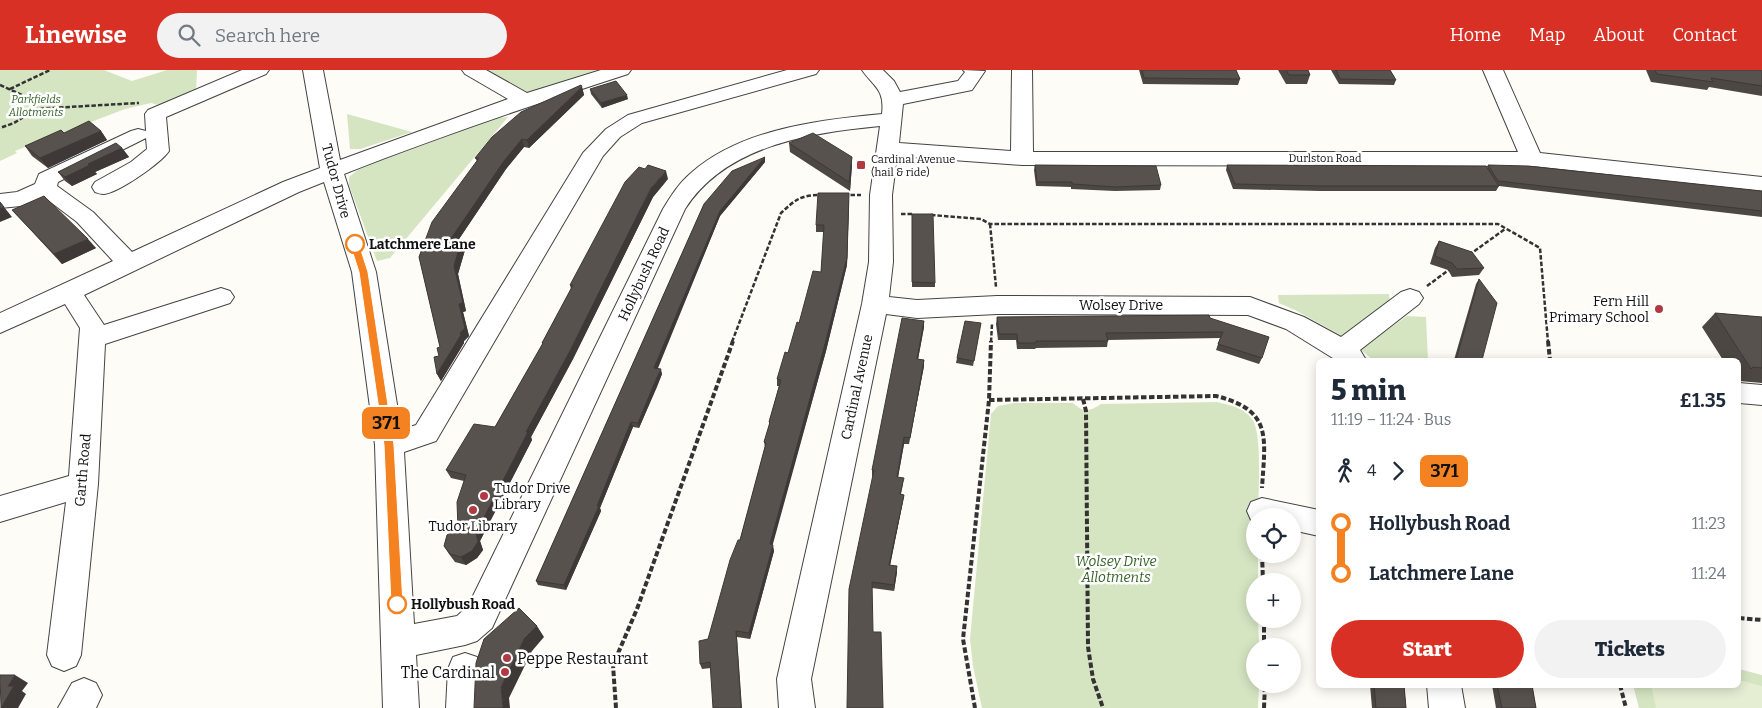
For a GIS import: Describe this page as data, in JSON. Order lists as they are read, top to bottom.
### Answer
{
  "streets": {
    "street": [
      "Durlston Road",
      "Tudor Drive",
      "Hollybush Road",
      "Wolsey Drive",
      "Cardinal Avenue",
      "Garth Road"
    ]
  },
  "crossings": [
    ["Durlston Road", "Cardinal Avenue"],
    ["Tudor Drive", "Hollybush Road"],
    ["Hollybush Road", "Cardinal Avenue"],
    ["Wolsey Drive", "Cardinal Avenue"]
  ],
  "parks": ["Parkfields Allotments", "Wolsey Drive Allotments"],
  "places": {
    "transit": ["Cardinal Avenue (hail & ride)"],
    "other": [
      "Latchmere Lane",
      "Fern Hill Primary School",
      "Tudor Drive Library",
      "Tudor Library",
      "Hollybush Road",
      "Peppe Restaurant",
      "The Cardinal"
    ]
  },
  "lines": ["bus line 371"],
  "page": {
    "header": "Linewise",
    "search": "Search here",
    "nav": [
      "Home",
      "Map",
      "About",
      "Contact"
    ],
    "on_map": "371",
    "heading": ["5 min", "11:19 – 11:24 · Bus", "£1.35"],
    "legs": ["4", "371"],
    "list": [
      {
        "name": "Hollybush Road",
        "value": "11:23"
      },
      {
        "name": "Latchmere Lane",
        "value": "11:24"
      }
    ],
    "map_buttons": ["+", "−"],
    "buttons": ["Start", "Tickets"]
  }
}
